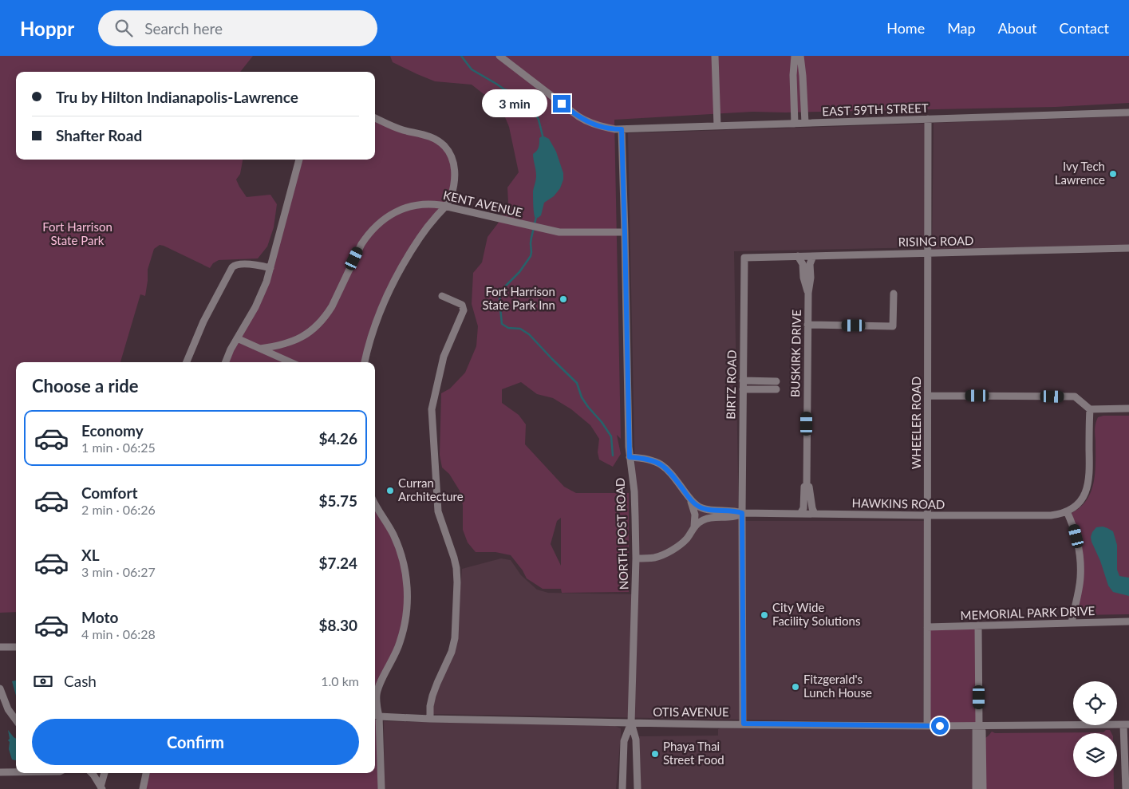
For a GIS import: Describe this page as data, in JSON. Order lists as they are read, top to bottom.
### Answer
{
  "streets": {
    "street": [
      "EAST 59TH STREET",
      "KENT AVENUE",
      "RISING ROAD",
      "BUSKIRK DRIVE",
      "BIRTZ ROAD",
      "WHEELER ROAD",
      "HAWKINS ROAD",
      "NORTH POST ROAD",
      "MEMORIAL PARK DRIVE",
      "OTIS AVENUE"
    ]
  },
  "crossings": [
    ["EAST 59TH STREET", "WHEELER ROAD"],
    ["EAST 59TH STREET", "NORTH POST ROAD"],
    ["KENT AVENUE", "NORTH POST ROAD"],
    ["RISING ROAD", "BUSKIRK DRIVE"],
    ["RISING ROAD", "BIRTZ ROAD"],
    ["RISING ROAD", "WHEELER ROAD"],
    ["BUSKIRK DRIVE", "HAWKINS ROAD"],
    ["BIRTZ ROAD", "HAWKINS ROAD"],
    ["BIRTZ ROAD", "OTIS AVENUE"],
    ["WHEELER ROAD", "HAWKINS ROAD"],
    ["WHEELER ROAD", "MEMORIAL PARK DRIVE"],
    ["WHEELER ROAD", "OTIS AVENUE"],
    ["HAWKINS ROAD", "NORTH POST ROAD"],
    ["NORTH POST ROAD", "OTIS AVENUE"]
  ],
  "parks": ["Fort Harrison State Park"],
  "places": [
    "Ivy Tech Lawrence",
    "Fort Harrison State Park Inn",
    "Curran Architecture",
    "City Wide Facility Solutions",
    "Fitzgerald's Lunch House",
    "Phaya Thai Street Food"
  ],
  "page": {
    "header": "Hoppr",
    "search": "Search here",
    "nav": [
      "Home",
      "Map",
      "About",
      "Contact"
    ],
    "banner": ["Tru by Hilton Indianapolis-Lawrence", "Shafter Road"],
    "bubble": "3 min",
    "heading": "Choose a ride",
    "list": [
      {
        "name": "Economy",
        "note": "1 min · 06:25",
        "value": "$4.26"
      },
      {
        "name": "Comfort",
        "note": "2 min · 06:26",
        "value": "$5.75"
      },
      {
        "name": "XL",
        "note": "3 min · 06:27",
        "value": "$7.24"
      },
      {
        "name": "Moto",
        "note": "4 min · 06:28",
        "value": "$8.30"
      }
    ],
    "pay": ["Cash", "1.0 km"],
    "buttons": "Confirm"
  }
}
